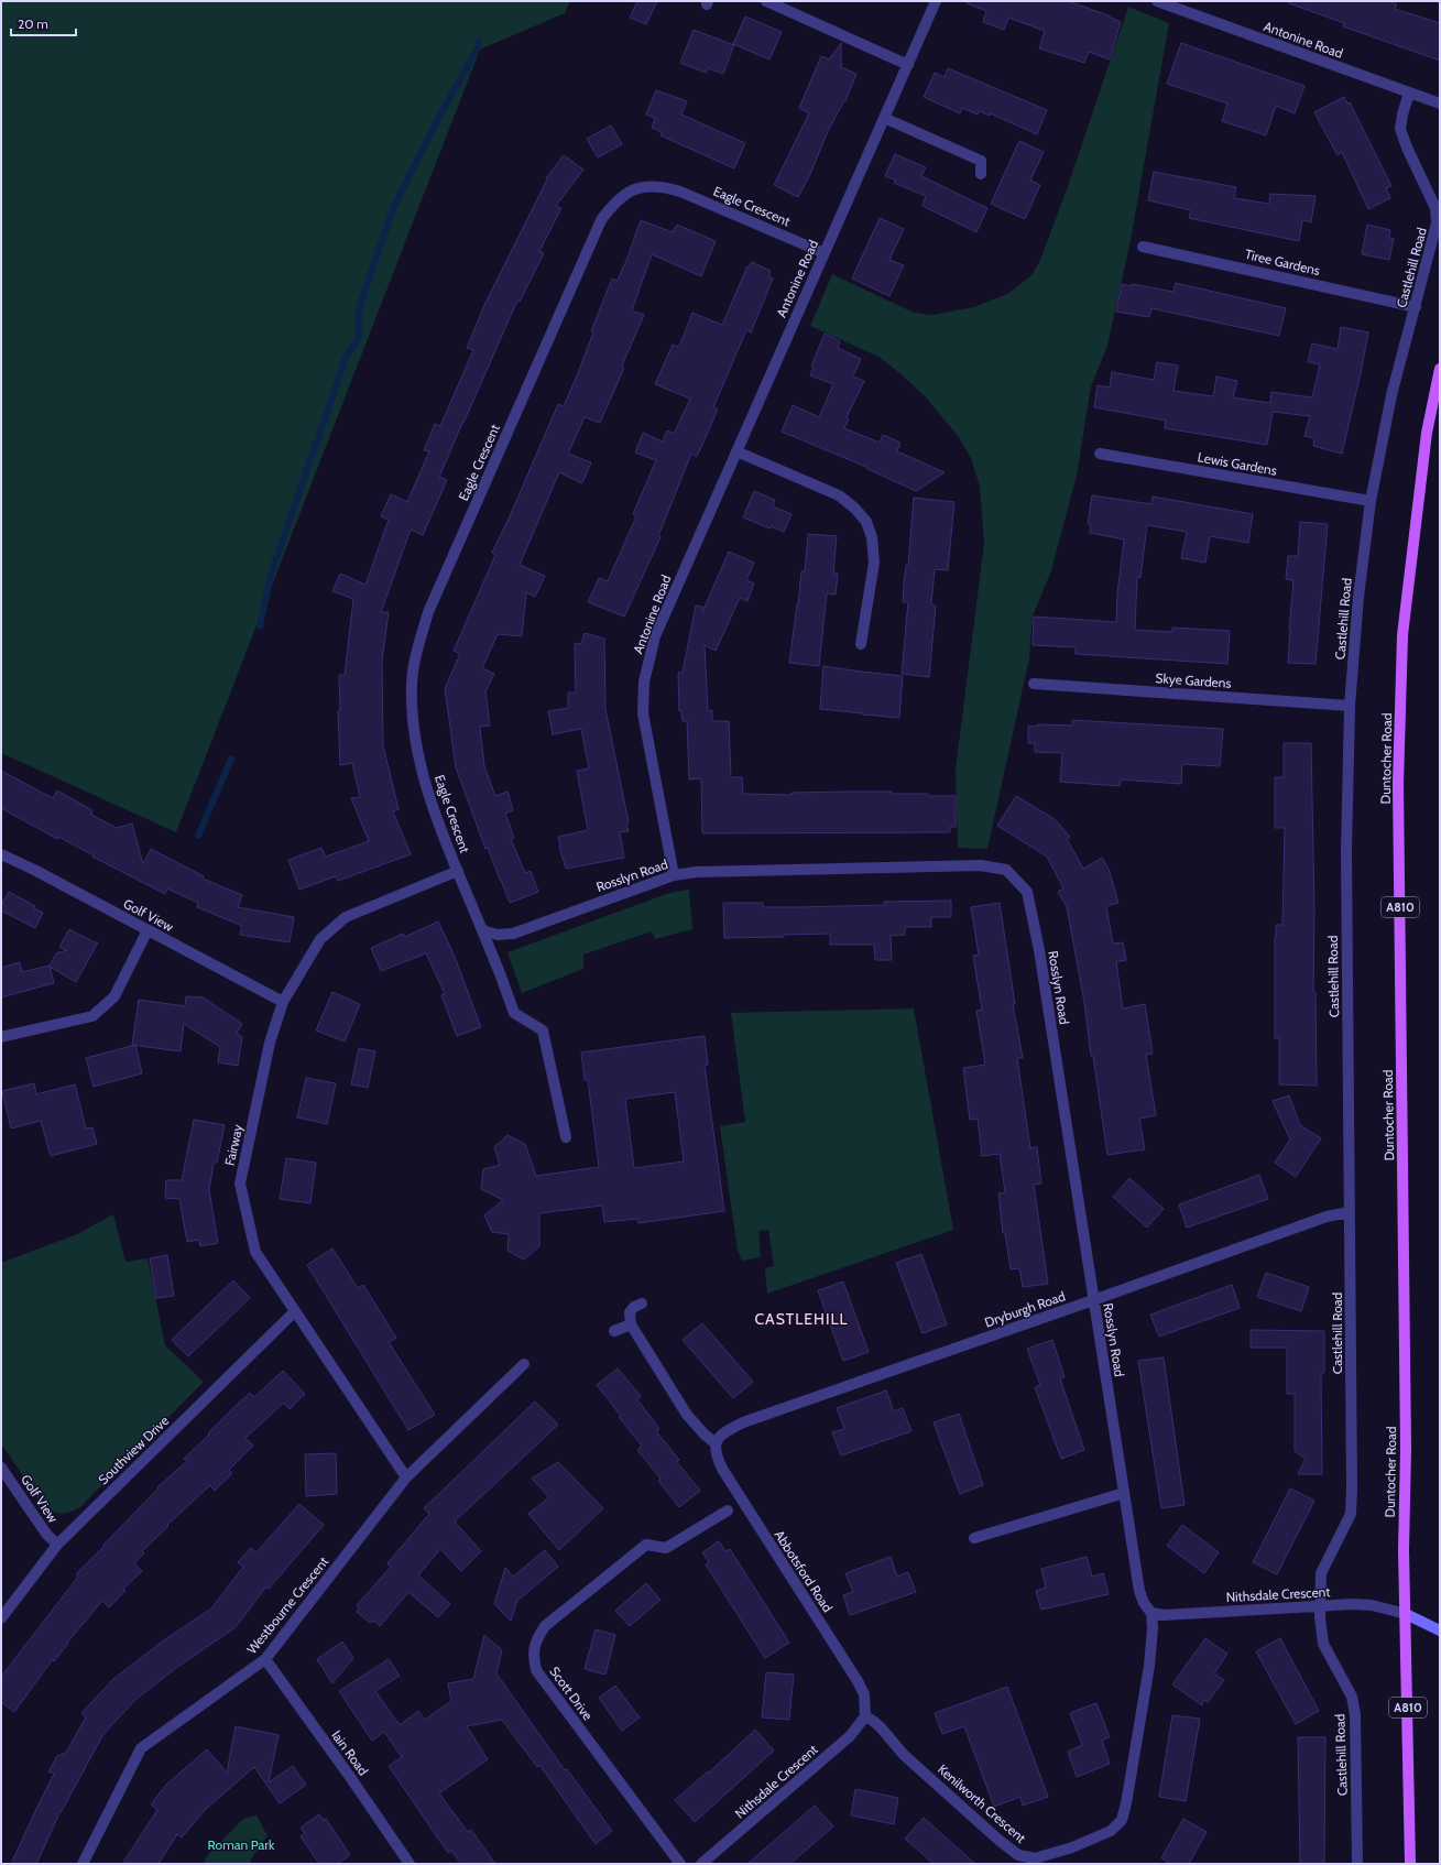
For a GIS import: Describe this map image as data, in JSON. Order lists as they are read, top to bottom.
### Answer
{
  "streets": {
    "main road": ["Duntocher Road", "A810"],
    "street": [
      "Antonine Road",
      "Eagle Crescent",
      "Tiree Gardens",
      "Castlehill Road",
      "Lewis Gardens",
      "Skye Gardens",
      "Rosslyn Road",
      "Golf View",
      "Fairway",
      "Dryburgh Road",
      "Southview Drive",
      "Abbotsford Road",
      "Nithsdale Crescent",
      "Westbourne Crescent",
      "Scott Drive",
      "Iain Road",
      "Kenilworth Crescent"
    ]
  },
  "crossings": [
    ["Antonine Road", "Eagle Crescent"],
    ["Antonine Road", "Castlehill Road"],
    ["Antonine Road", "Rosslyn Road"],
    ["Eagle Crescent", "Rosslyn Road"],
    ["Eagle Crescent", "Fairway"],
    ["Tiree Gardens", "Castlehill Road"],
    ["Castlehill Road", "Lewis Gardens"],
    ["Castlehill Road", "Skye Gardens"],
    ["Castlehill Road", "Dryburgh Road"],
    ["Castlehill Road", "Nithsdale Crescent"],
    ["Duntocher Road", "Nithsdale Crescent"],
    ["Rosslyn Road", "Dryburgh Road"],
    ["Rosslyn Road", "Nithsdale Crescent"],
    ["Rosslyn Road", "Kenilworth Crescent"],
    ["Golf View", "Fairway"],
    ["Golf View", "Southview Drive"],
    ["Fairway", "Southview Drive"],
    ["Fairway", "Westbourne Crescent"],
    ["Dryburgh Road", "Abbotsford Road"],
    ["Abbotsford Road", "Nithsdale Crescent"],
    ["Abbotsford Road", "Kenilworth Crescent"],
    ["Nithsdale Crescent", "Kenilworth Crescent"],
    ["Westbourne Crescent", "Iain Road"]
  ],
  "districts": ["CASTLEHILL"],
  "parks": ["Roman Park"],
  "scale_bar": "20 m"
}
